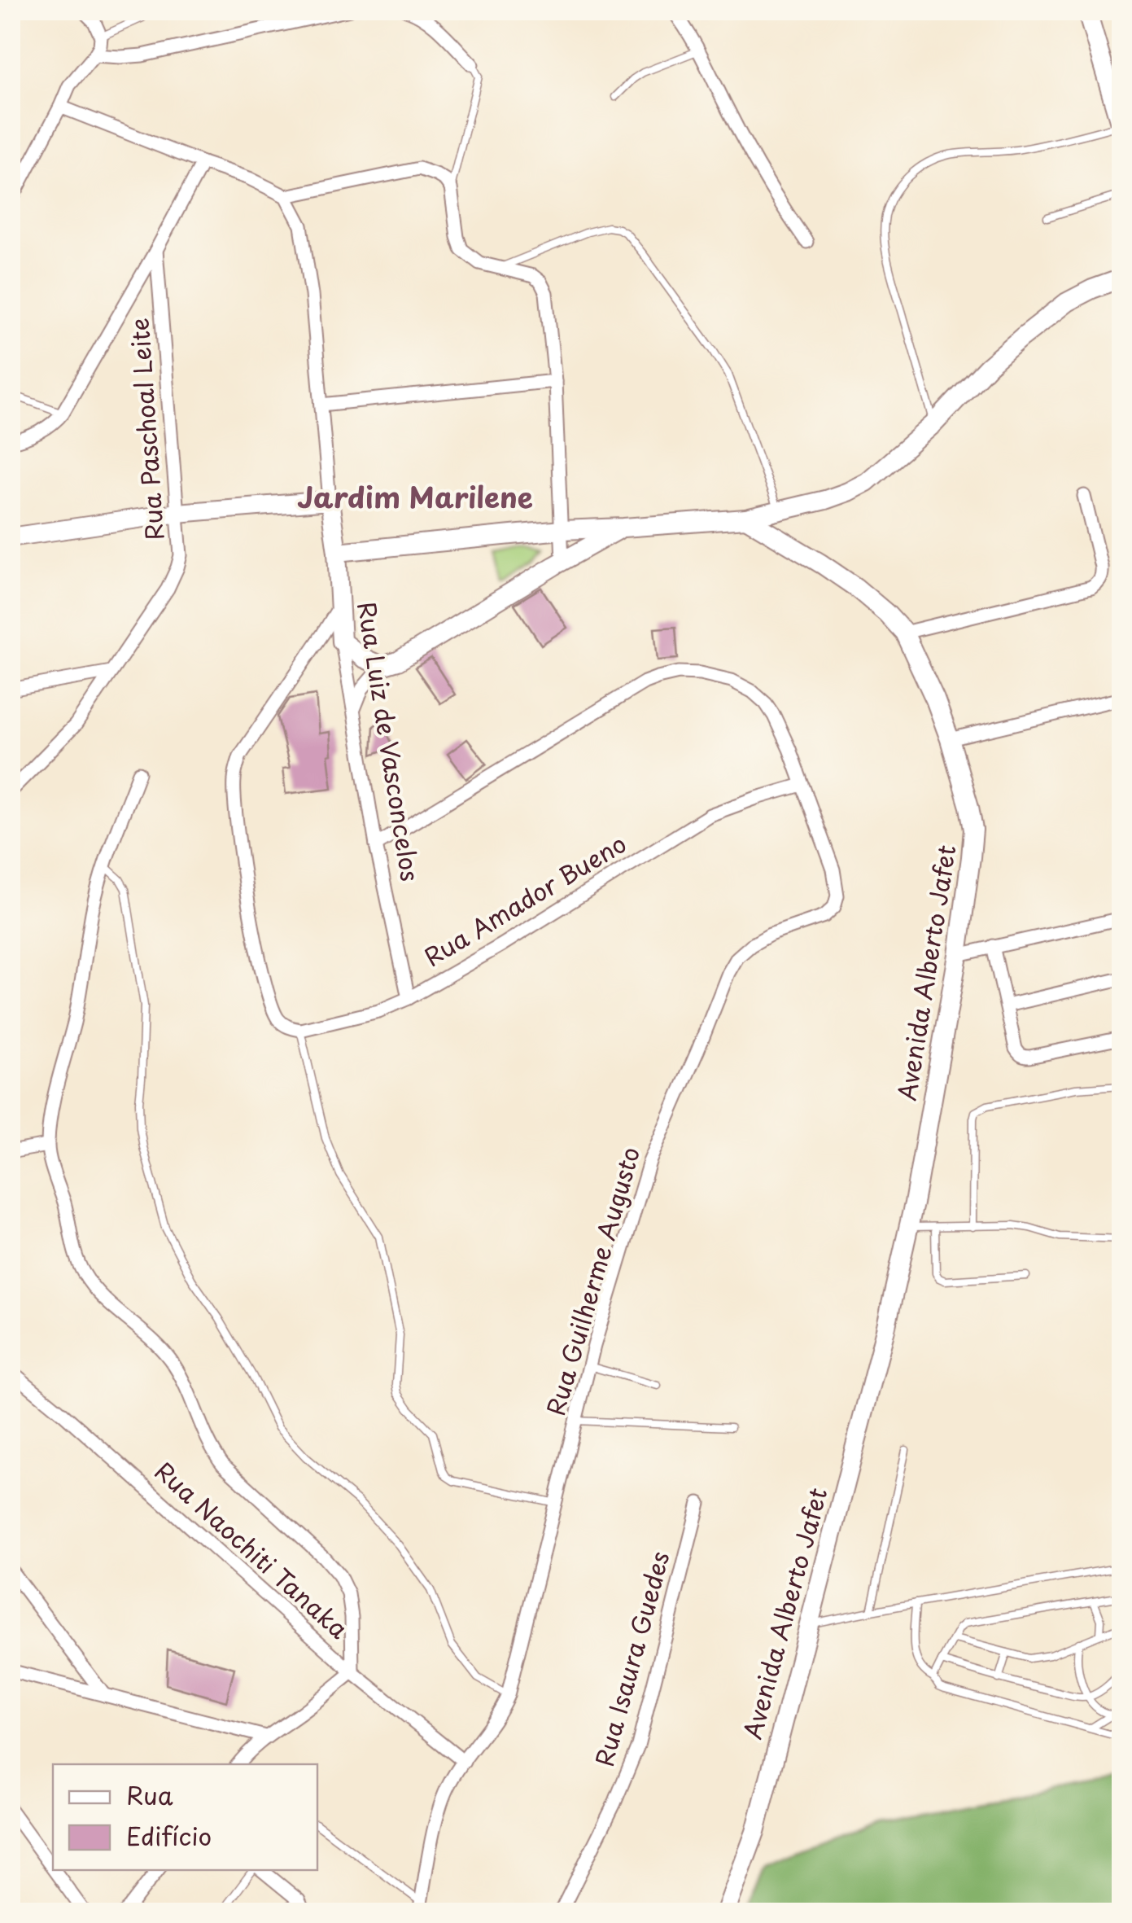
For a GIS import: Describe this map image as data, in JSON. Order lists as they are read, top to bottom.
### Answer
{
  "streets": {
    "street": [
      "Rua Paschoal Leite",
      "Rua Luiz de Vasconcelos",
      "Rua Amador Bueno",
      "Avenida Alberto Jafet",
      "Rua Guilherme Augusto",
      "Rua Naochiti Tanaka",
      "Rua Isaura Guedes"
    ]
  },
  "crossings": [
    ["Rua Luiz de Vasconcelos", "Rua Amador Bueno"],
    ["Rua Amador Bueno", "Rua Guilherme Augusto"],
    ["Rua Guilherme Augusto", "Rua Naochiti Tanaka"]
  ],
  "districts": ["Jardim Marilene"],
  "legend": ["Rua", "Edifício"]
}
